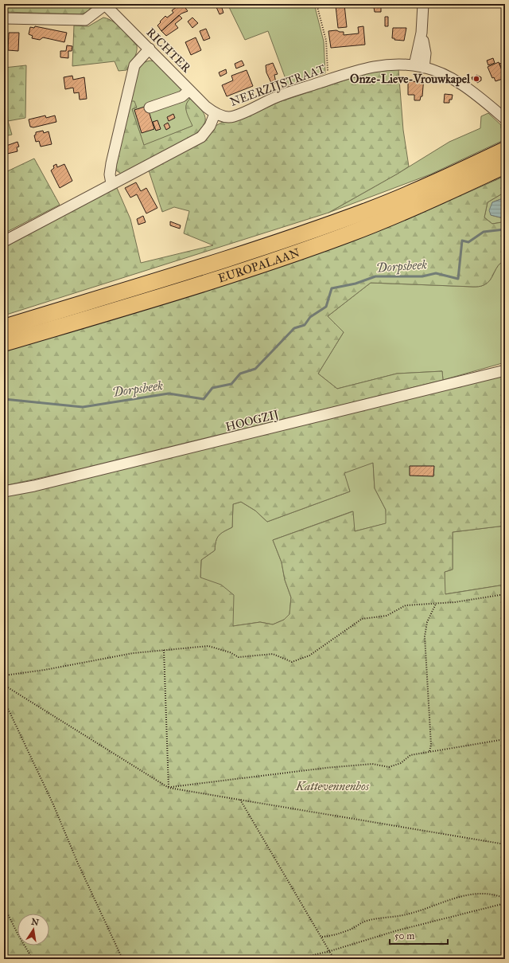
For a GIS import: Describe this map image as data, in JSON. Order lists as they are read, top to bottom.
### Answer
{
  "streets": {
    "highway": ["EUROPALAAN"],
    "street": ["RICHTER", "NEERZIJSTRAAT", "HOOGZIJ"]
  },
  "crossings": [
    ["RICHTER", "NEERZIJSTRAAT"]
  ],
  "water": ["Dorpsbeek"],
  "parks": ["Kattevennenbos"],
  "places": ["Onze-Lieve-Vrouwkapel"],
  "scale_bar": "50 m",
  "north": "top"
}
